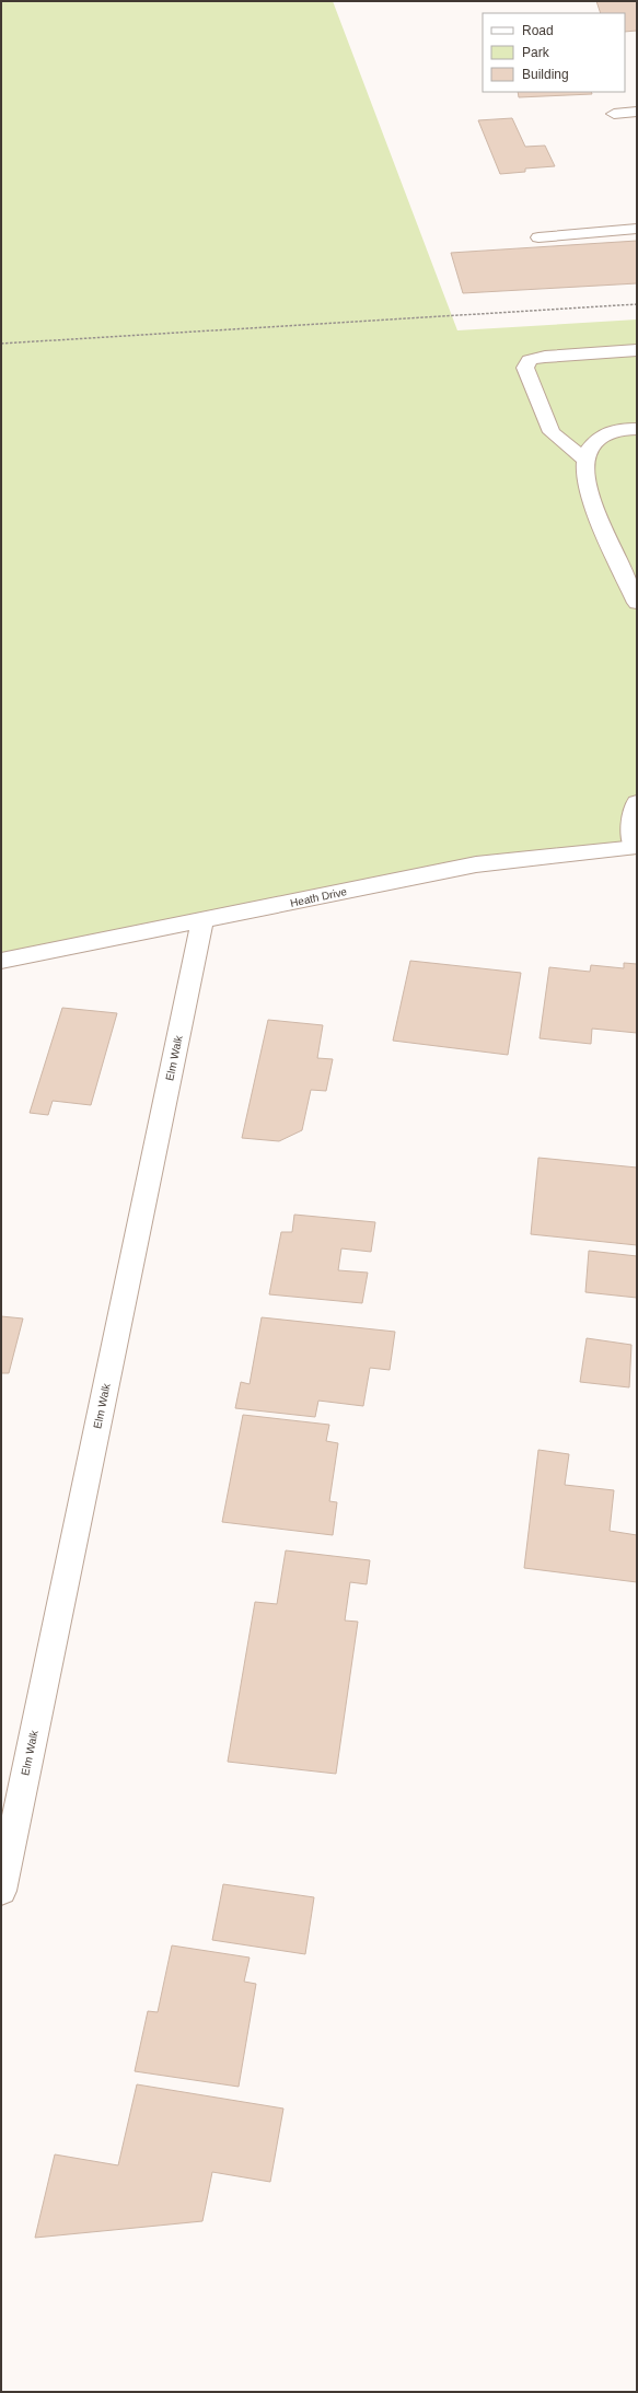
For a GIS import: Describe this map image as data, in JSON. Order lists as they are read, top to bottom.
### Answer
{
  "streets": {
    "street": ["Heath Drive", "Elm Walk"]
  },
  "crossings": [
    ["Heath Drive", "Elm Walk"]
  ],
  "legend": ["Road", "Park", "Building"]
}
